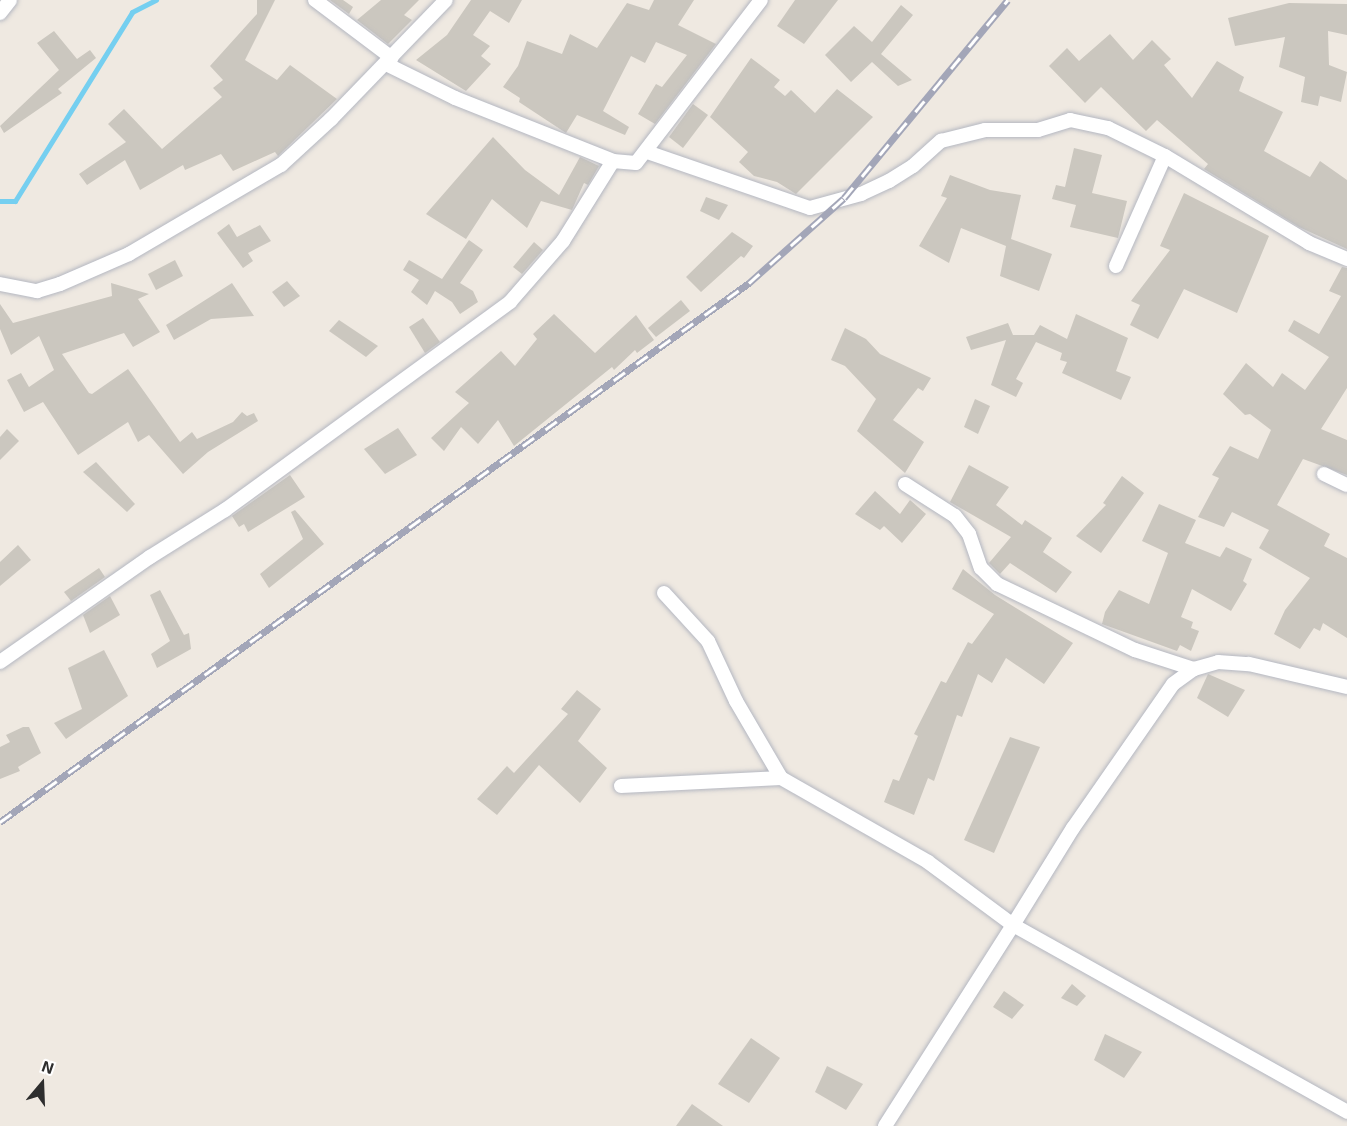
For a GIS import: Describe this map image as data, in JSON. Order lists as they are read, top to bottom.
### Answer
{
  "north": "top"
}
